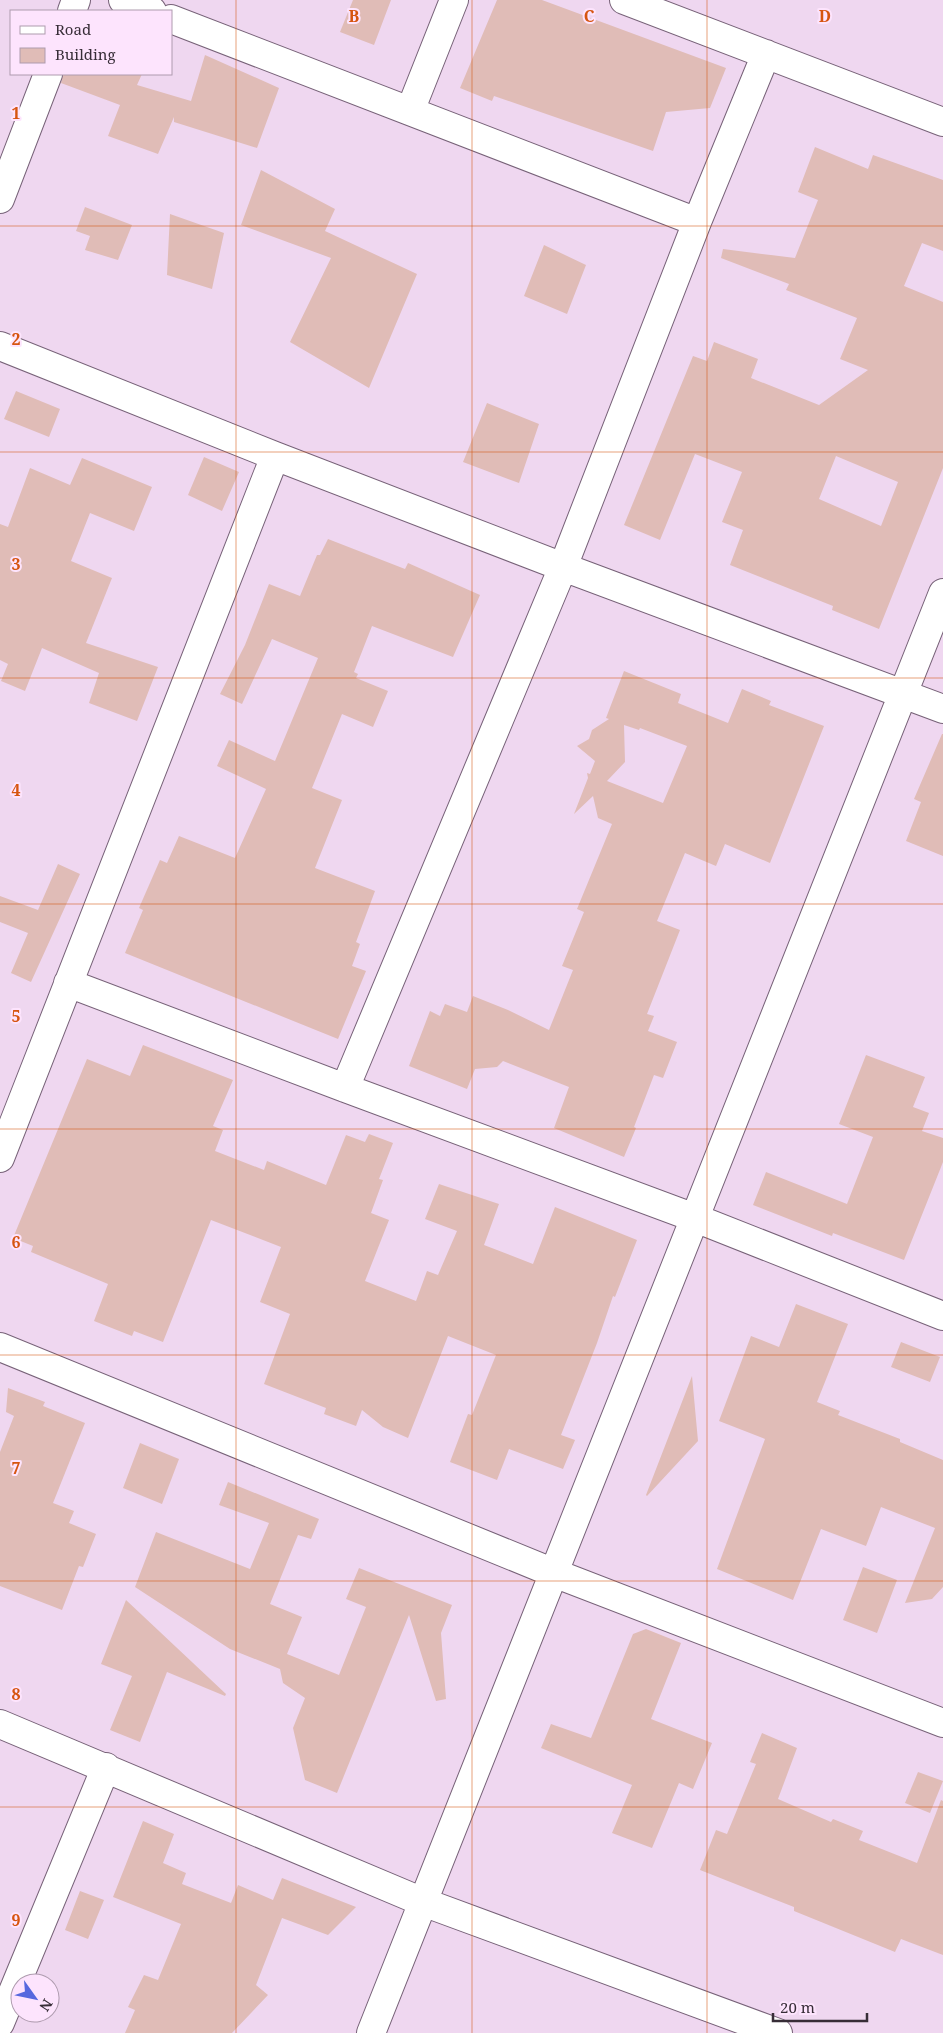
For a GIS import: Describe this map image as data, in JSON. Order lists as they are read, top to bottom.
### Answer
{
  "legend": ["Road", "Building"],
  "scale_bar": "20 m",
  "north": "bottom right",
  "grid": {
    "columns": ["B", "C", "D"],
    "rows": [
      "1",
      "2",
      "3",
      "4",
      "5",
      "6",
      "7",
      "8",
      "9"
    ]
  }
}
